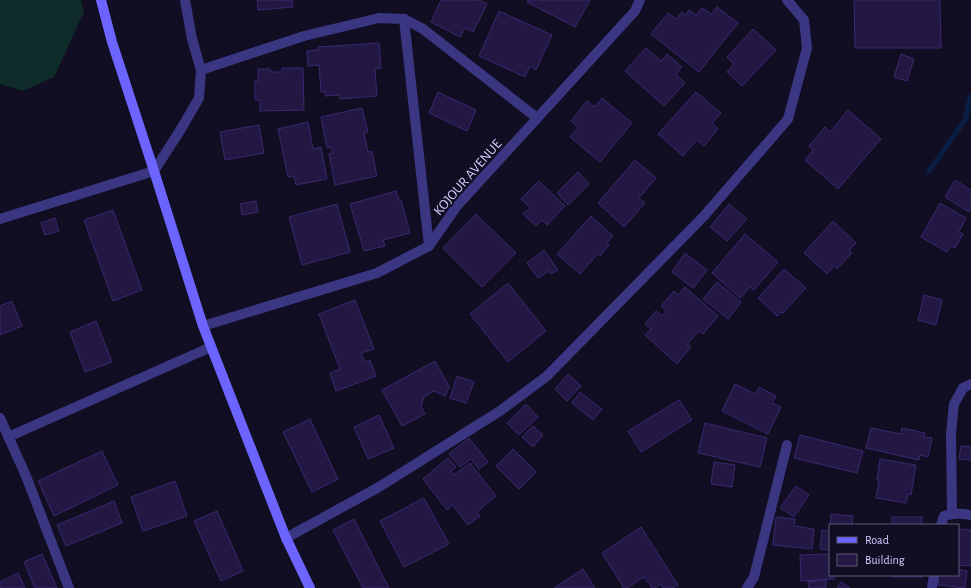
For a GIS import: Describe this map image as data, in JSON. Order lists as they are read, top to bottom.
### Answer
{
  "streets": {
    "street": ["KOJOUR AVENUE"]
  },
  "legend": ["Road", "Building"]
}
